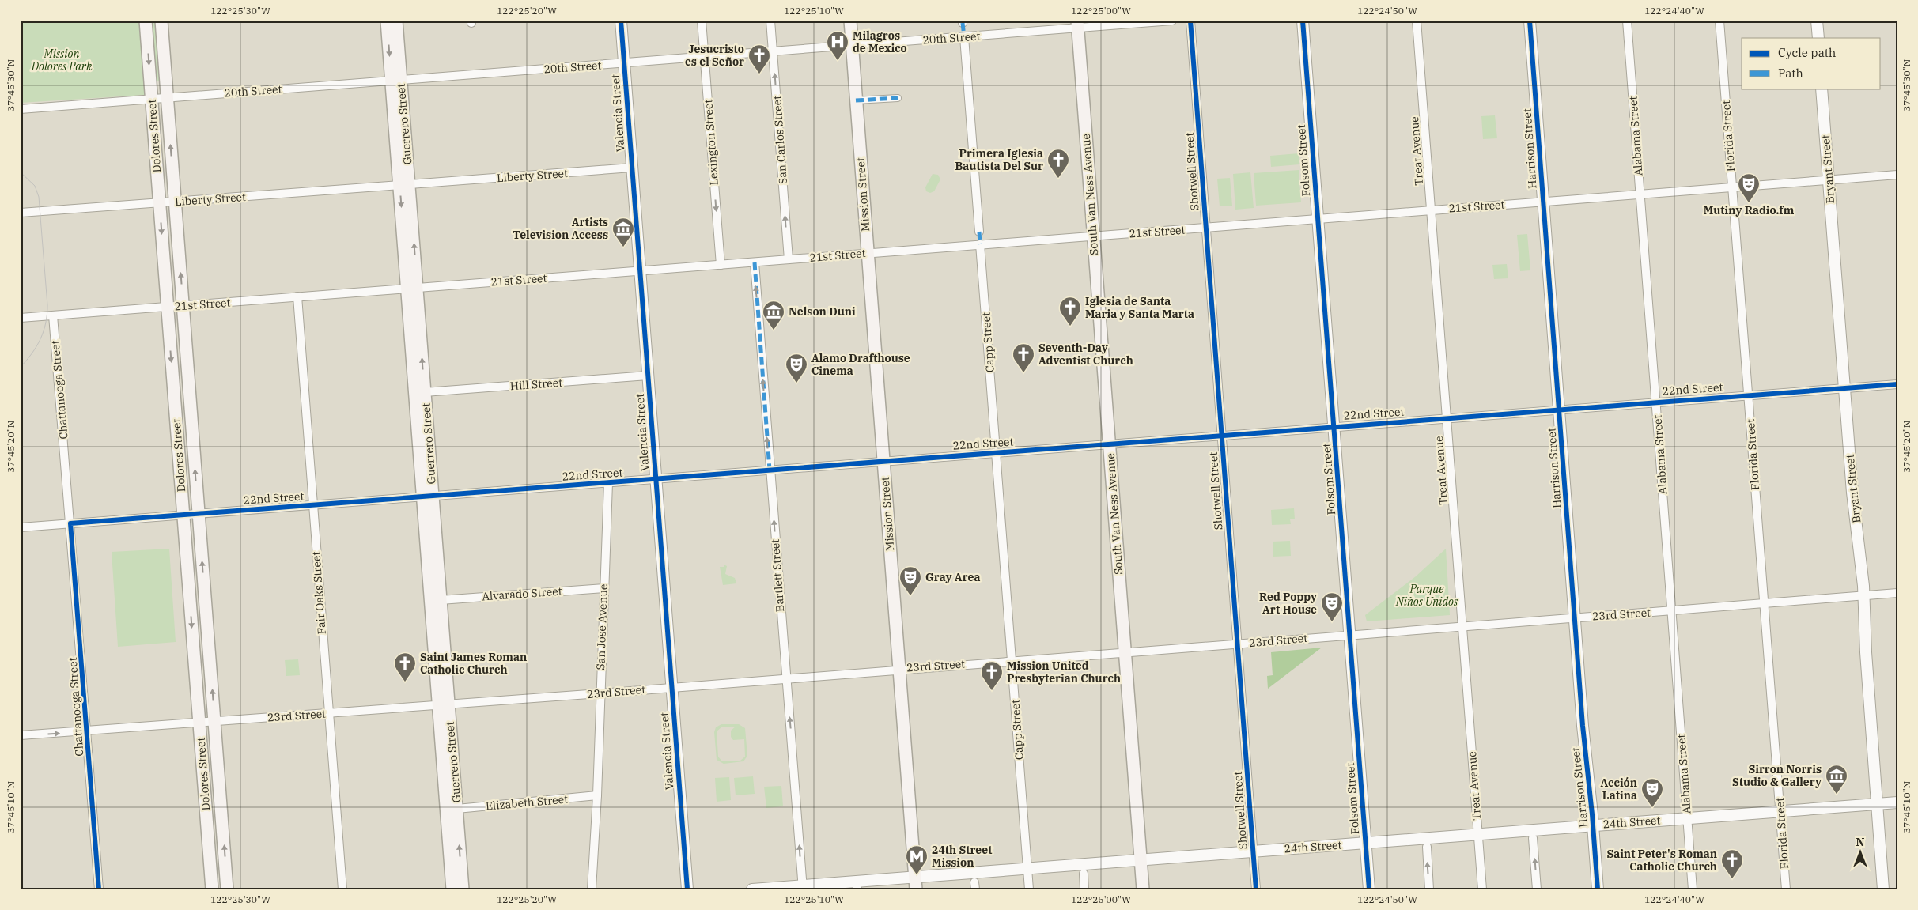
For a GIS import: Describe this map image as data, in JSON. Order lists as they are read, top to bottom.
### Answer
{
  "streets": {
    "main road": [
      "Guerrero Street",
      "Dolores Street",
      "Mission Street",
      "South Van Ness Avenue"
    ],
    "street": [
      "20th Street",
      "Valencia Street",
      "Alabama Street",
      "Florida Street",
      "San Carlos Street",
      "Lexington Street",
      "Harrison Street",
      "Treat Avenue",
      "Folsom Street",
      "Bryant Street",
      "Shotwell Street",
      "Liberty Street",
      "21st Street",
      "Capp Street",
      "Hill Street",
      "22nd Street",
      "Chattanooga Street",
      "Bartlett Street",
      "Fair Oaks Street",
      "Alvarado Street",
      "23rd Street",
      "San Jose Avenue",
      "Elizabeth Street",
      "24th Street"
    ]
  },
  "crossings": [
    ["20th Street", "Valencia Street"],
    ["20th Street", "Guerrero Street"],
    ["20th Street", "Dolores Street"],
    ["20th Street", "San Carlos Street"],
    ["20th Street", "Lexington Street"],
    ["20th Street", "Mission Street"],
    ["20th Street", "South Van Ness Avenue"],
    ["Valencia Street", "Liberty Street"],
    ["Valencia Street", "21st Street"],
    ["Valencia Street", "Hill Street"],
    ["Valencia Street", "22nd Street"],
    ["Valencia Street", "23rd Street"],
    ["Guerrero Street", "Liberty Street"],
    ["Guerrero Street", "21st Street"],
    ["Guerrero Street", "Hill Street"],
    ["Guerrero Street", "22nd Street"],
    ["Guerrero Street", "Alvarado Street"],
    ["Guerrero Street", "23rd Street"],
    ["Guerrero Street", "Elizabeth Street"],
    ["Dolores Street", "Liberty Street"],
    ["Dolores Street", "21st Street"],
    ["Dolores Street", "22nd Street"],
    ["Dolores Street", "23rd Street"],
    ["Alabama Street", "21st Street"],
    ["Alabama Street", "22nd Street"],
    ["Alabama Street", "23rd Street"],
    ["Alabama Street", "24th Street"],
    ["Florida Street", "21st Street"],
    ["Florida Street", "22nd Street"],
    ["Florida Street", "23rd Street"],
    ["Florida Street", "24th Street"],
    ["San Carlos Street", "21st Street"],
    ["Lexington Street", "21st Street"],
    ["Harrison Street", "21st Street"],
    ["Harrison Street", "22nd Street"],
    ["Harrison Street", "23rd Street"],
    ["Harrison Street", "24th Street"],
    ["Treat Avenue", "21st Street"],
    ["Treat Avenue", "22nd Street"],
    ["Treat Avenue", "23rd Street"],
    ["Treat Avenue", "24th Street"],
    ["Folsom Street", "21st Street"],
    ["Folsom Street", "22nd Street"],
    ["Folsom Street", "23rd Street"],
    ["Folsom Street", "24th Street"],
    ["Bryant Street", "21st Street"],
    ["Bryant Street", "22nd Street"],
    ["Bryant Street", "23rd Street"],
    ["Bryant Street", "24th Street"],
    ["Shotwell Street", "21st Street"],
    ["Shotwell Street", "22nd Street"],
    ["Shotwell Street", "23rd Street"],
    ["Shotwell Street", "24th Street"],
    ["Mission Street", "21st Street"],
    ["Mission Street", "22nd Street"],
    ["Mission Street", "23rd Street"],
    ["Mission Street", "24th Street"],
    ["South Van Ness Avenue", "21st Street"],
    ["South Van Ness Avenue", "22nd Street"],
    ["South Van Ness Avenue", "23rd Street"],
    ["South Van Ness Avenue", "24th Street"],
    ["21st Street", "Capp Street"],
    ["21st Street", "Chattanooga Street"],
    ["21st Street", "Bartlett Street"],
    ["21st Street", "Fair Oaks Street"],
    ["Capp Street", "22nd Street"],
    ["Capp Street", "23rd Street"],
    ["Capp Street", "24th Street"],
    ["22nd Street", "Chattanooga Street"],
    ["22nd Street", "Bartlett Street"],
    ["22nd Street", "Fair Oaks Street"],
    ["22nd Street", "San Jose Avenue"],
    ["Chattanooga Street", "23rd Street"],
    ["Bartlett Street", "23rd Street"],
    ["Bartlett Street", "24th Street"],
    ["Fair Oaks Street", "23rd Street"],
    ["Alvarado Street", "San Jose Avenue"],
    ["23rd Street", "San Jose Avenue"],
    ["San Jose Avenue", "Elizabeth Street"]
  ],
  "one_way": ["San Carlos Street", "Lexington Street", "Bartlett Street"],
  "parks": ["Mission Dolores Park", "Parque Niños Unidos"],
  "places": {
    "hospital": ["Milagros de Mexico"],
    "church": [
      "Jesucristo es el Señor",
      "Primera Iglesia Bautista Del Sur",
      "Iglesia de Santa Maria y Santa Marta",
      "Seventh-Day Adventist Church",
      "Saint James Roman Catholic Church",
      "Mission United Presbyterian Church",
      "Saint Peter's Roman Catholic Church"
    ],
    "theatre": [
      "Mutiny Radio.fm",
      "Alamo Drafthouse Cinema",
      "Gray Area",
      "Red Poppy Art House",
      "Acción Latina"
    ],
    "museum": ["Artists Television Access", "Nelson Duni", "Sirron Norris Studio & Gallery"],
    "metro station": ["24th Street Mission"]
  },
  "legend": ["Cycle path", "Path"],
  "north": "top",
  "coordinates": [
    "122°25'30\"W",
    "122°25'20\"W",
    "122°25'10\"W",
    "122°25'00\"W",
    "122°24'50\"W",
    "122°24'40\"W",
    "37°45'30\"N",
    "37°45'20\"N",
    "37°45'10\"N"
  ]
}
